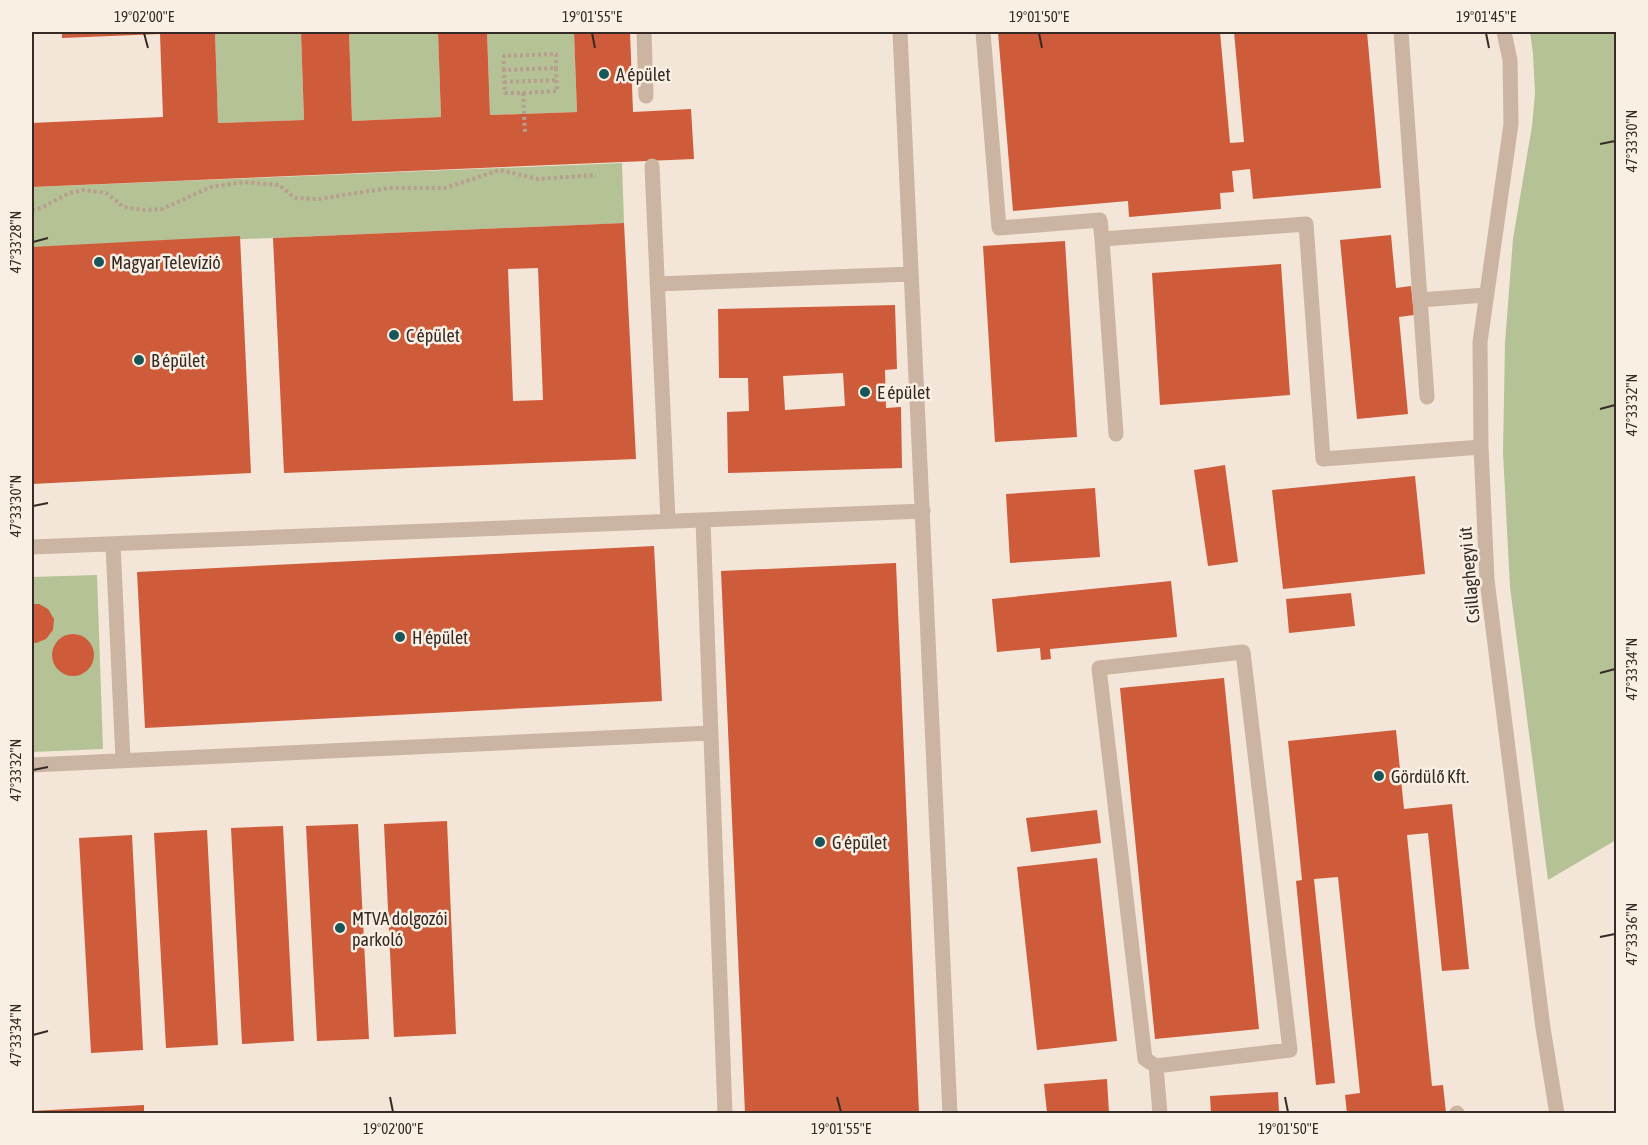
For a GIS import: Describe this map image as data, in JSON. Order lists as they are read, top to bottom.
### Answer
{
  "streets": {
    "street": ["Csillaghegyi út"]
  },
  "places": [
    "A épület",
    "Magyar Televízió",
    "C épület",
    "B épület",
    "E épület",
    "H épület",
    "Gördülő Kft.",
    "G épület",
    "MTVA dolgozói parkoló"
  ],
  "coordinates": [
    "19°02'00\"E",
    "19°01'55\"E",
    "19°01'50\"E",
    "19°01'45\"E",
    "47°33'30\"N",
    "47°33'28\"N",
    "47°33'32\"N",
    "47°33'34\"N",
    "47°33'36\"N"
  ]
}
